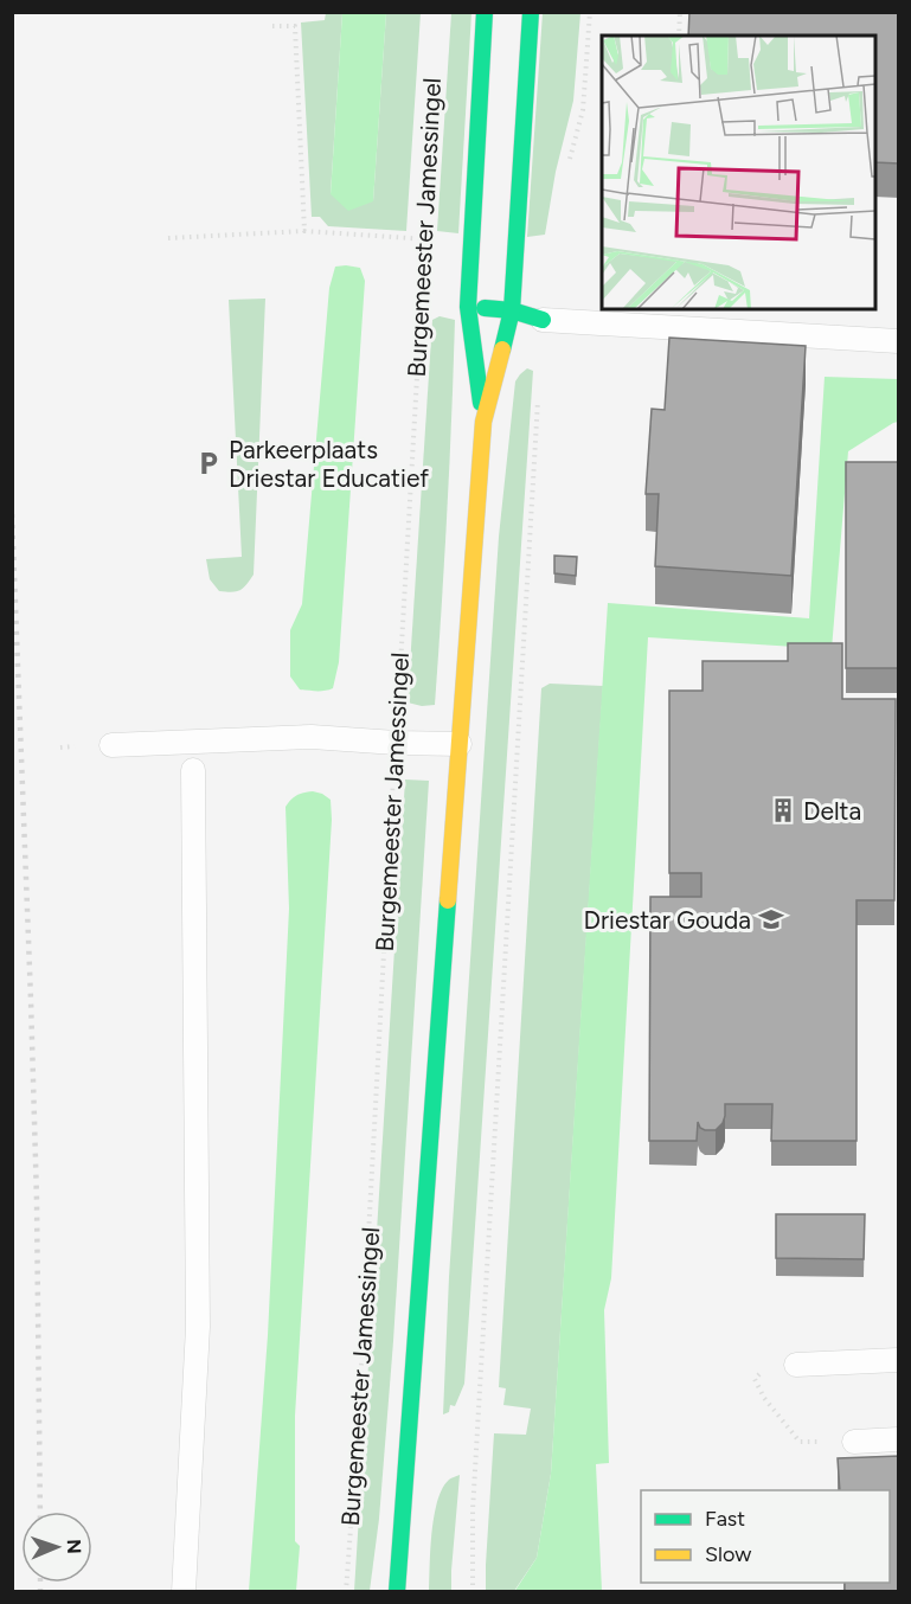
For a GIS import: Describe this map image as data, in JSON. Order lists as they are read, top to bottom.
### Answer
{
  "streets": {
    "main road": ["Burgemeester Jamessingel"]
  },
  "places": {
    "parking": ["Parkeerplaats Driestar Educatief"],
    "building": ["Delta"],
    "school or university": ["Driestar Gouda"]
  },
  "legend": ["Fast", "Slow"],
  "north": "right"
}
